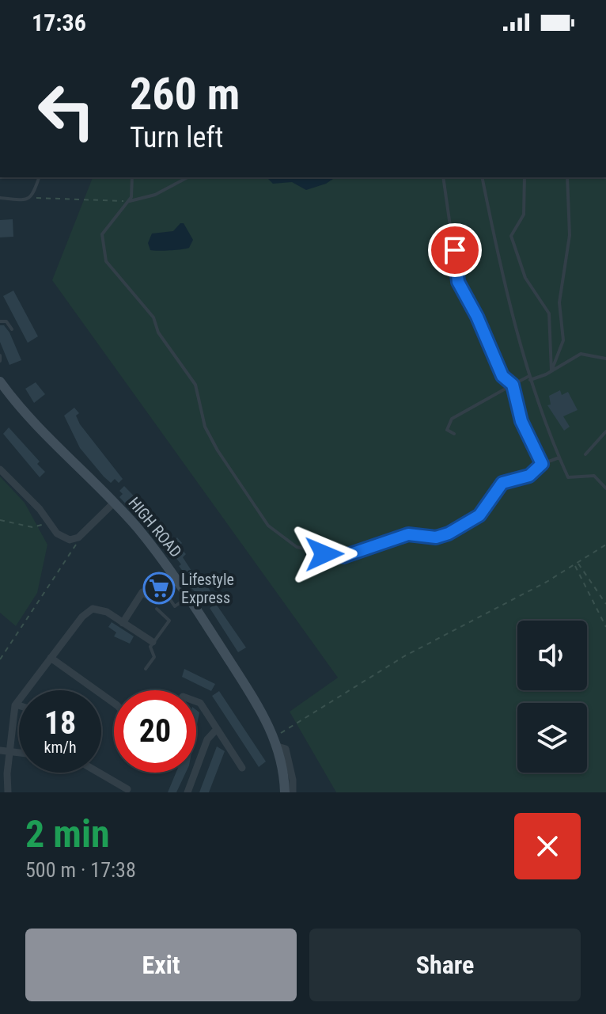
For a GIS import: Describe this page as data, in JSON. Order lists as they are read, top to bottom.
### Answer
{
  "streets": {
    "main road": ["HIGH ROAD"]
  },
  "places": {
    "supermarket": ["Lifestyle Express"]
  },
  "page": {
    "status": "17:36",
    "turn": ["260 m", "Turn left"],
    "speed": "18 km/h",
    "limit": "20",
    "heading": ["2 min", "500 m · 17:38"],
    "buttons": ["Exit", "Share"]
  }
}
